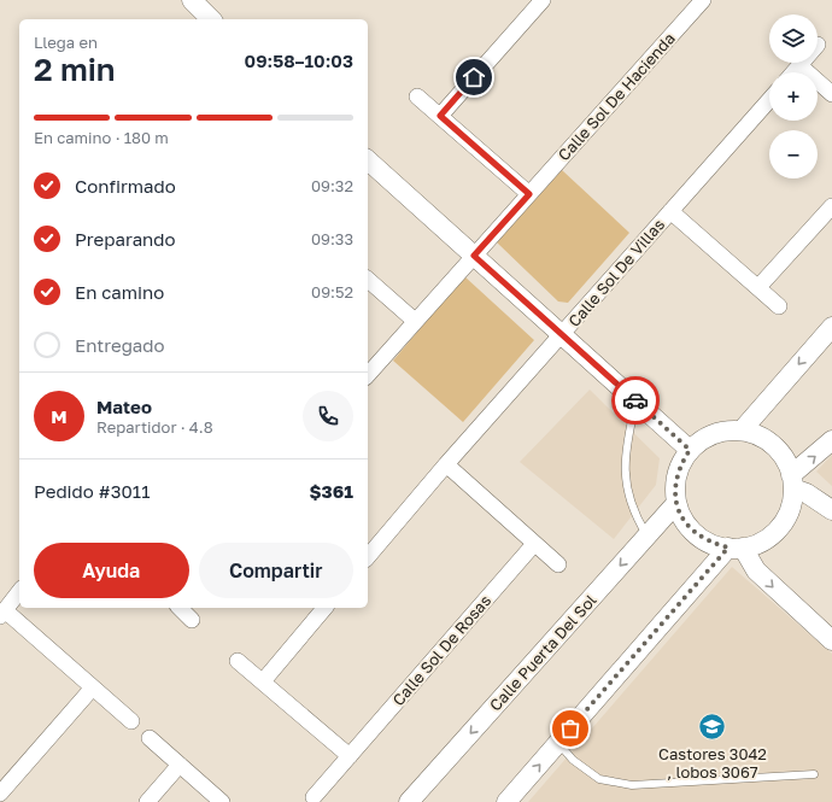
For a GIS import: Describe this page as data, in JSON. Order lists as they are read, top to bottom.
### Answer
{
  "streets": {
    "street": [
      "Calle Sol De Hacienda",
      "Calle Sol De Villas",
      "Calle Sol De Rosas",
      "Calle Puerta Del Sol"
    ]
  },
  "places": {
    "school or university": ["Castores 3042 , lobos 3067"]
  },
  "page": {
    "map_buttons": ["+", "−"],
    "heading": ["2 min", "Llega en", "09:58–10:03"],
    "panel": [
      "Mateo",
      "Repartidor · 4.8",
      "Pedido #3011",
      "$361"
    ],
    "bar": "En camino · 180 m",
    "list": [
      ["Confirmado", "09:32"],
      ["Preparando", "09:33"],
      ["En camino", "09:52"],
      "Entregado"
    ],
    "round": "M",
    "buttons": ["Ayuda", "Compartir"]
  }
}
